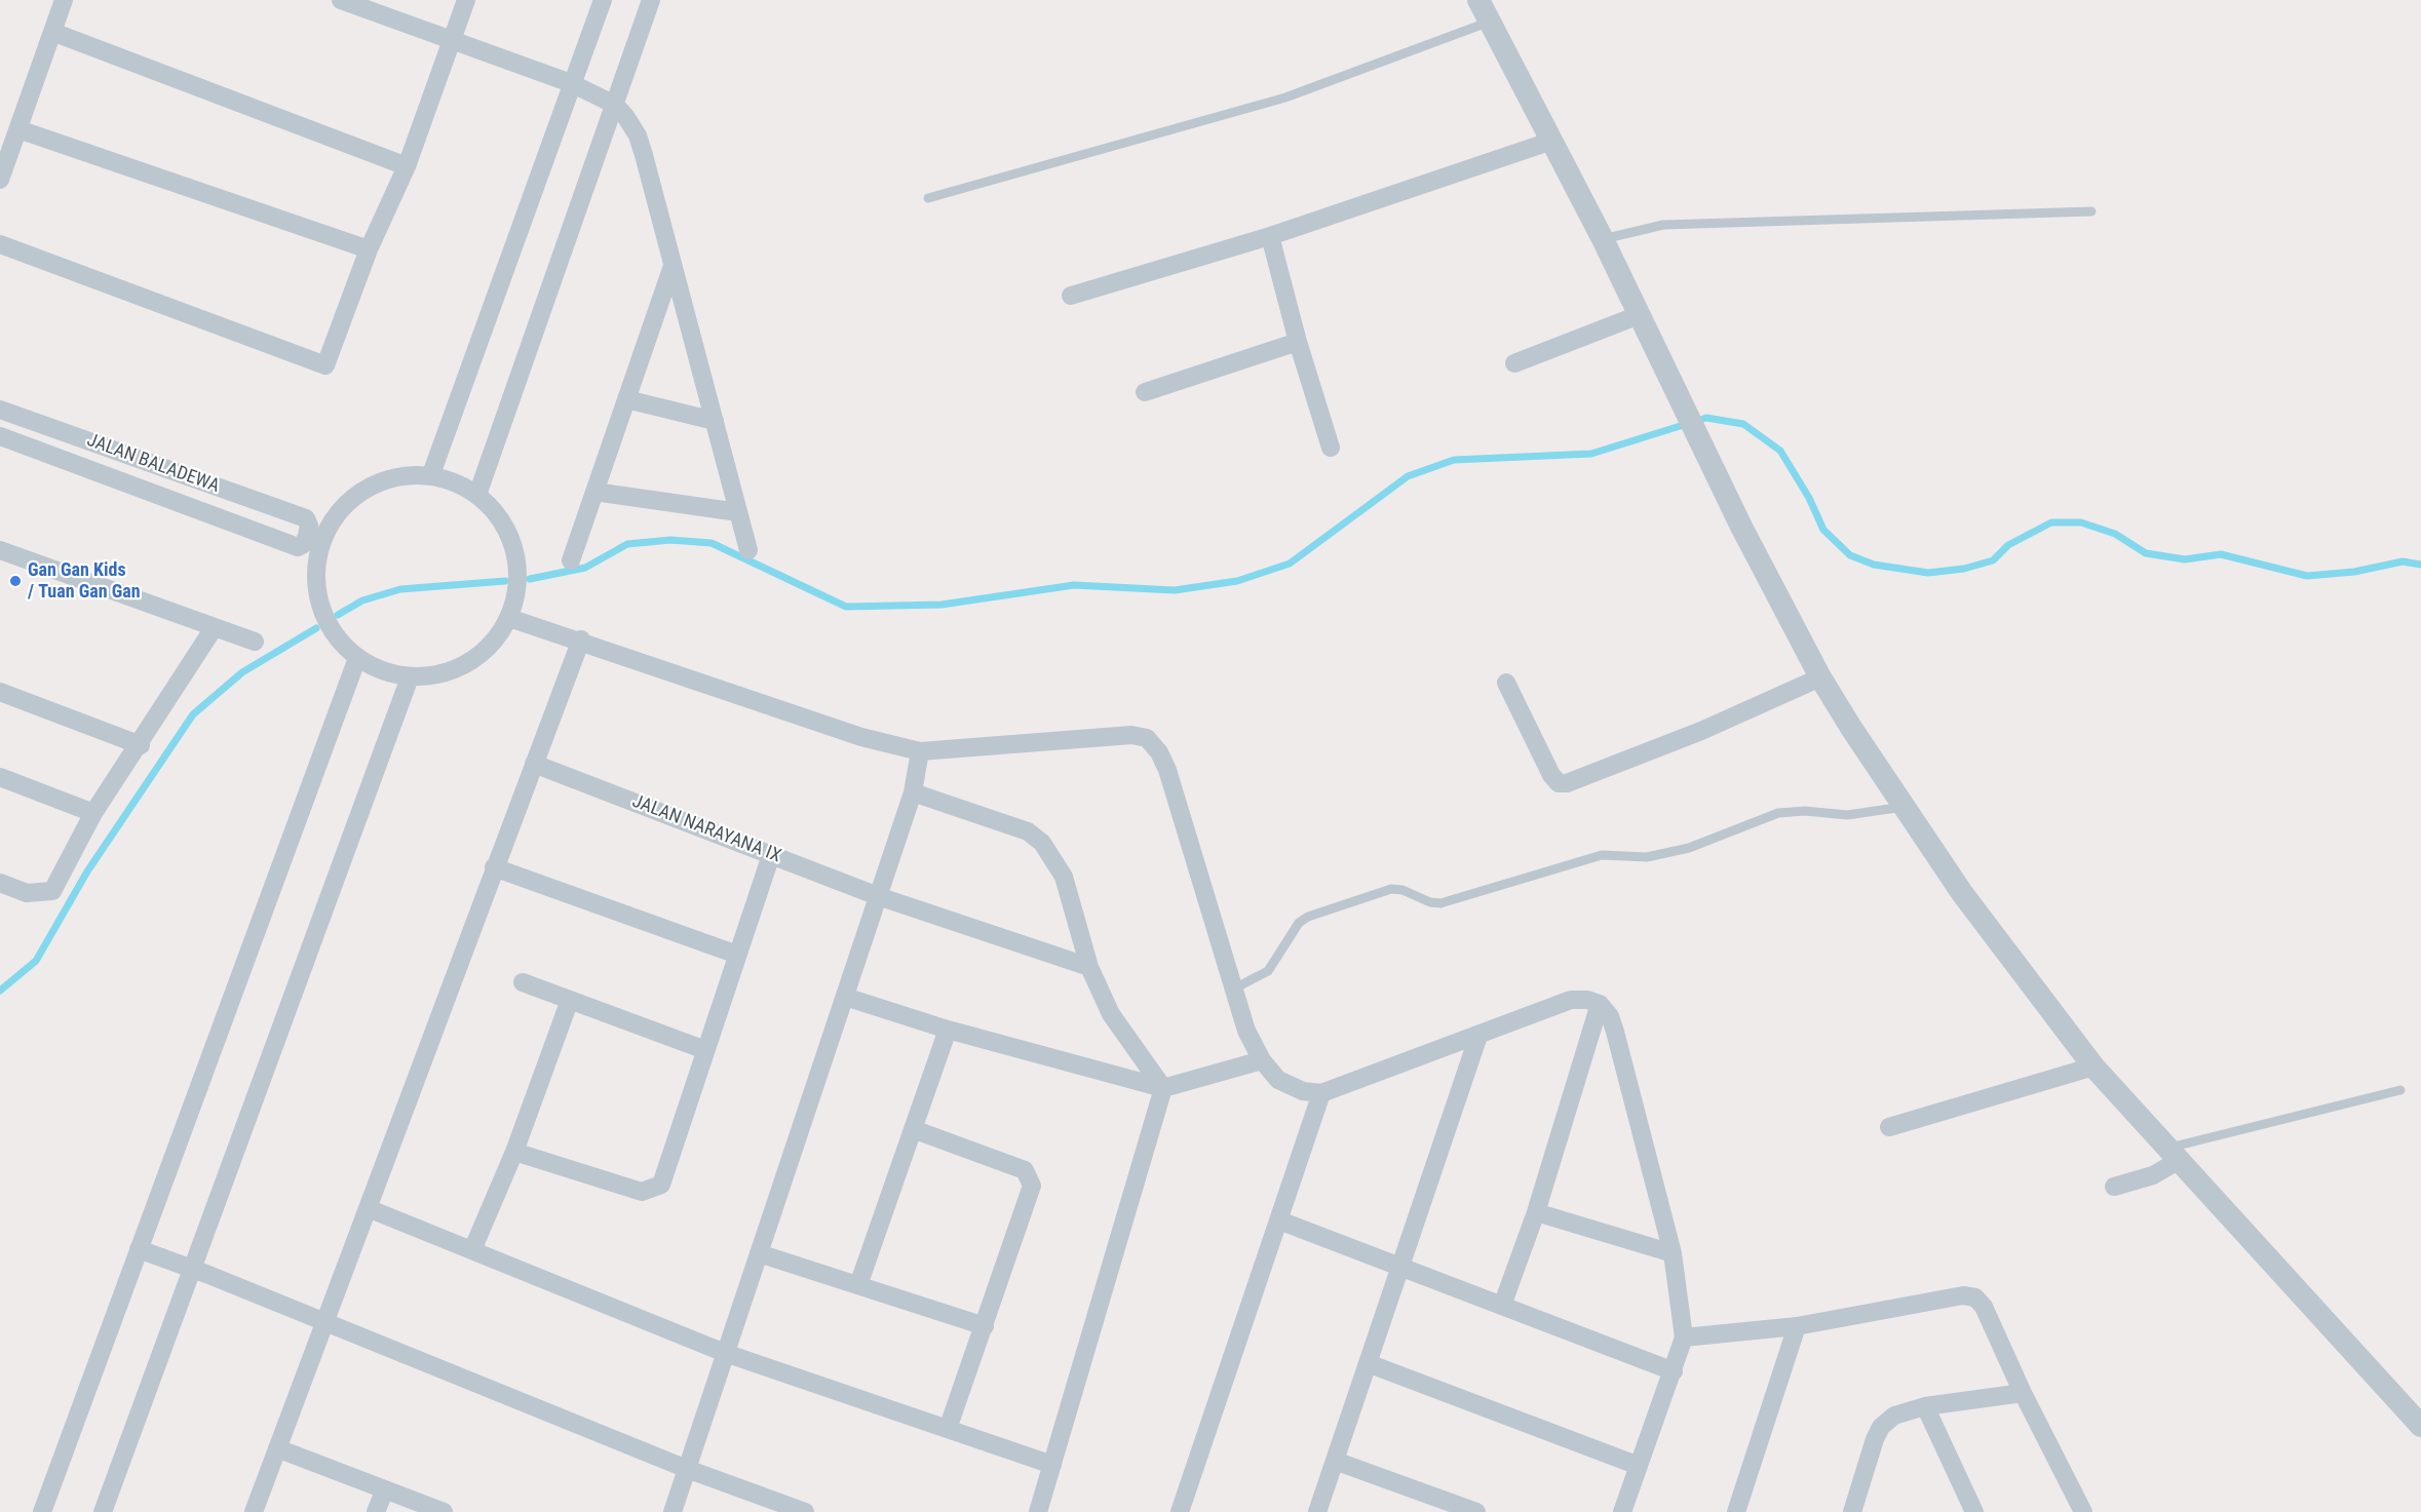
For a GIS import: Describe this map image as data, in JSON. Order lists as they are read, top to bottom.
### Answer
{
  "streets": {
    "street": ["JALAN BALADEWA", "JALAN NARAYANA IX"]
  },
  "places": ["Gan Gan Kids / Tuan Gan Gan"]
}
